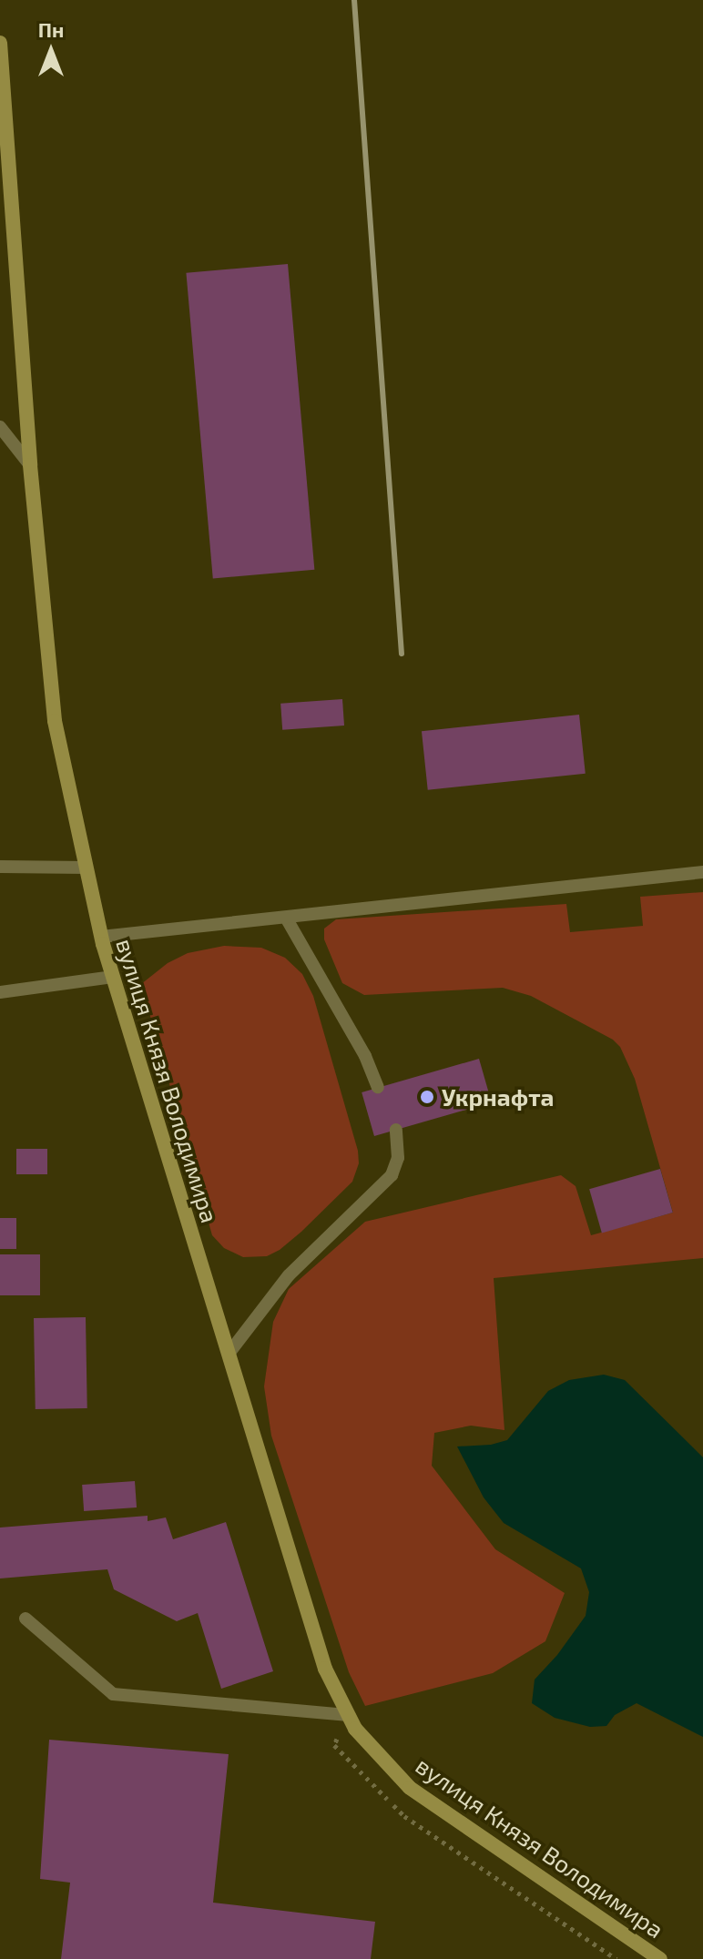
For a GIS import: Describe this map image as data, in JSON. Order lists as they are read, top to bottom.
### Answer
{
  "streets": {
    "main road": ["вулиця Князя Володимира"]
  },
  "places": ["Укрнафта"],
  "north": "top"
}
